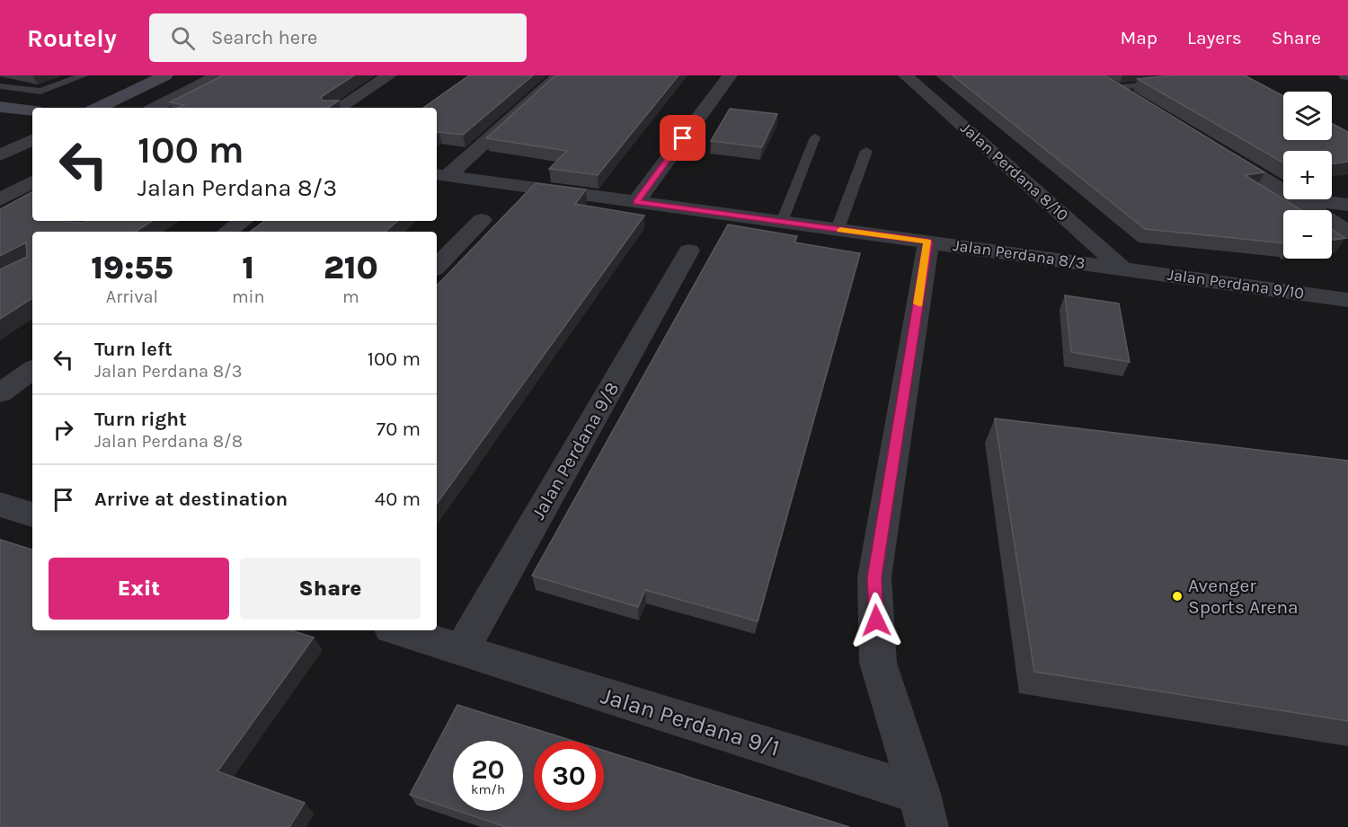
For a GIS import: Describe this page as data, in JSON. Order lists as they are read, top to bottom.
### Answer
{
  "streets": {
    "street": [
      "Jalan Perdana 8/10",
      "Jalan Perdana 8/3",
      "Jalan Perdana 9/10",
      "Jalan Perdana 9/8",
      "Jalan Perdana 9/1"
    ]
  },
  "crossings": [
    ["Jalan Perdana 8/10", "Jalan Perdana 8/3"],
    ["Jalan Perdana 8/10", "Jalan Perdana 9/10"],
    ["Jalan Perdana 8/3", "Jalan Perdana 9/10"],
    ["Jalan Perdana 9/8", "Jalan Perdana 9/1"]
  ],
  "places": ["Avenger Sports Arena"],
  "page": {
    "header": "Routely",
    "search": "Search here",
    "nav": ["Map", "Layers", "Share"],
    "map_buttons": ["+", "−"],
    "turn": ["100 m", "Jalan Perdana 8/3"],
    "eta": [
      "19:55",
      "Arrival",
      "1",
      "min",
      "210",
      "m"
    ],
    "list": [
      {
        "name": "Turn left",
        "note": "Jalan Perdana 8/3",
        "value": "100 m"
      },
      {
        "name": "Turn right",
        "note": "Jalan Perdana 8/8",
        "value": "70 m"
      },
      {
        "name": "Arrive at destination",
        "value": "40 m"
      }
    ],
    "buttons": ["Exit", "Share"],
    "speed": "20 km/h",
    "limit": "30"
  }
}
